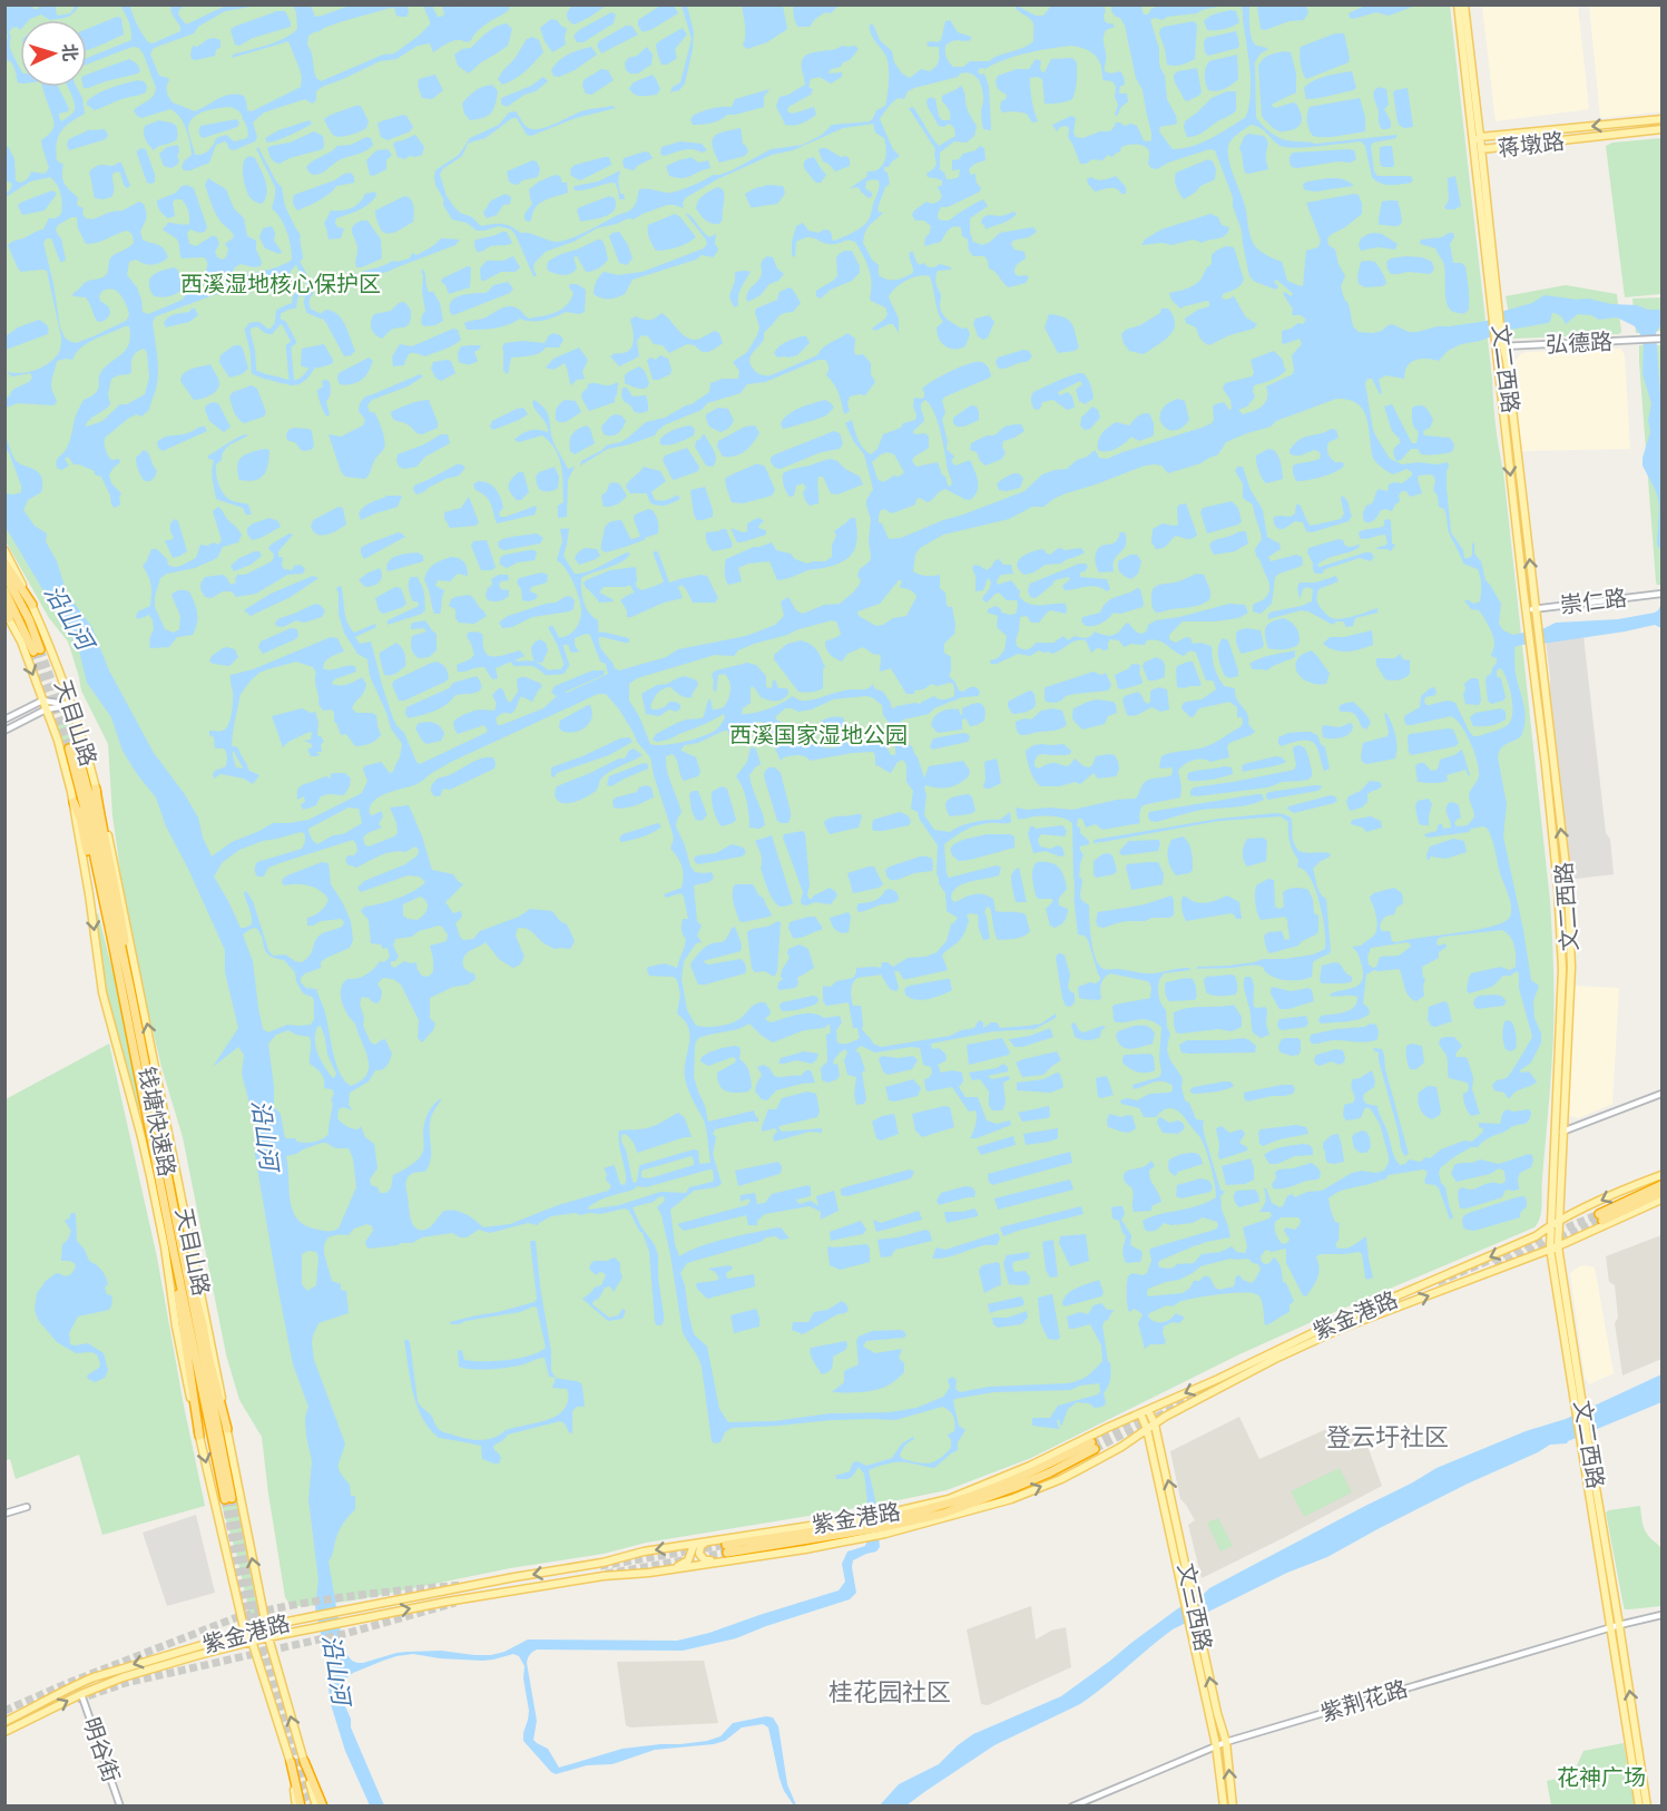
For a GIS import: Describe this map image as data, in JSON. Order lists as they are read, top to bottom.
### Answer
{
  "streets": {
    "highway": ["钱塘快速路", "紫金港路"],
    "main road": [
      "蒋墩路",
      "文二西路",
      "天目山路",
      "文三西路"
    ],
    "street": [
      "弘德路",
      "崇仁路",
      "紫荆花路",
      "明谷街"
    ]
  },
  "crossings": [
    ["蒋墩路", "文二西路"],
    ["弘德路", "文二西路"],
    ["文二西路", "崇仁路"],
    ["文二西路", "紫金港路"],
    ["文二西路", "紫荆花路"],
    ["天目山路", "紫金港路"],
    ["紫金港路", "文三西路"],
    ["紫金港路", "明谷街"],
    ["文三西路", "紫荆花路"]
  ],
  "districts": ["登云圩社区", "桂花园社区"],
  "water": ["沿山河"],
  "parks": ["西溪湿地核心保护区", "西溪国家湿地公园", "花神广场"],
  "north": "right"
}
